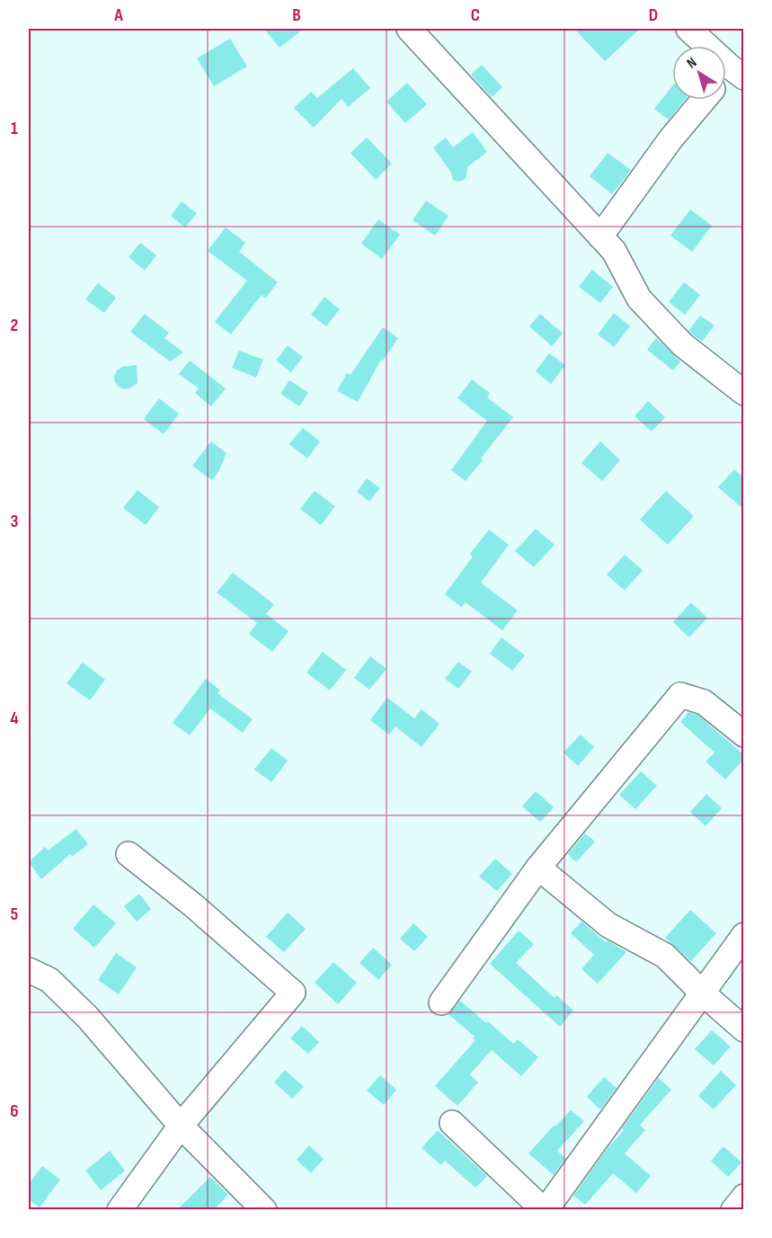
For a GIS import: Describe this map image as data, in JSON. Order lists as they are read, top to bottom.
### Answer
{
  "north": "top left",
  "grid": {
    "columns": [
      "A",
      "B",
      "C",
      "D"
    ],
    "rows": [
      "1",
      "2",
      "3",
      "4",
      "5",
      "6"
    ]
  }
}
